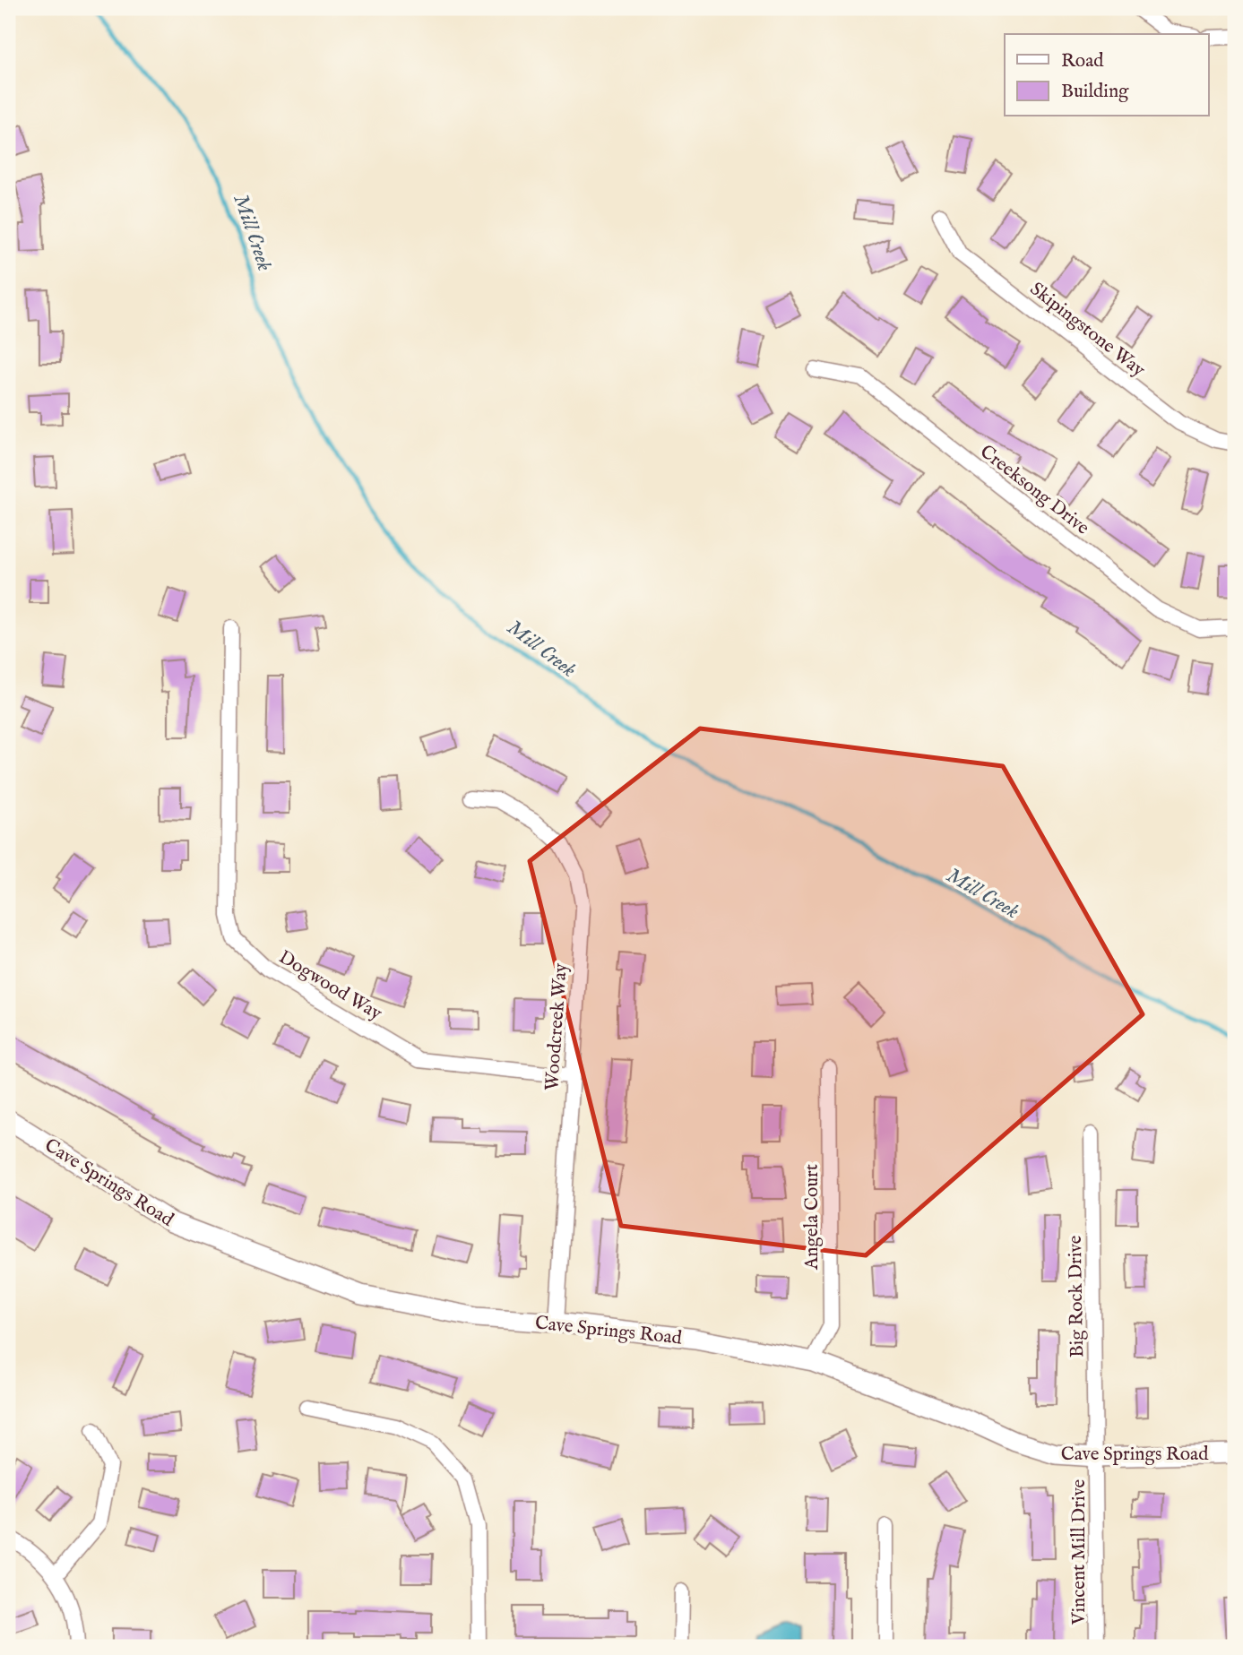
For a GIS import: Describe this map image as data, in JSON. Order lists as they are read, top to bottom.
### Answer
{
  "streets": {
    "street": [
      "Skipingstone Way",
      "Creeksong Drive",
      "Dogwood Way",
      "Woodcreek Way",
      "Cave Springs Road",
      "Angela Court",
      "Big Rock Drive",
      "Vincent Mill Drive"
    ]
  },
  "crossings": [
    ["Dogwood Way", "Woodcreek Way"],
    ["Woodcreek Way", "Cave Springs Road"],
    ["Cave Springs Road", "Angela Court"],
    ["Cave Springs Road", "Big Rock Drive"],
    ["Cave Springs Road", "Vincent Mill Drive"],
    ["Big Rock Drive", "Vincent Mill Drive"]
  ],
  "water": ["Mill Creek"],
  "legend": ["Road", "Building"]
}
